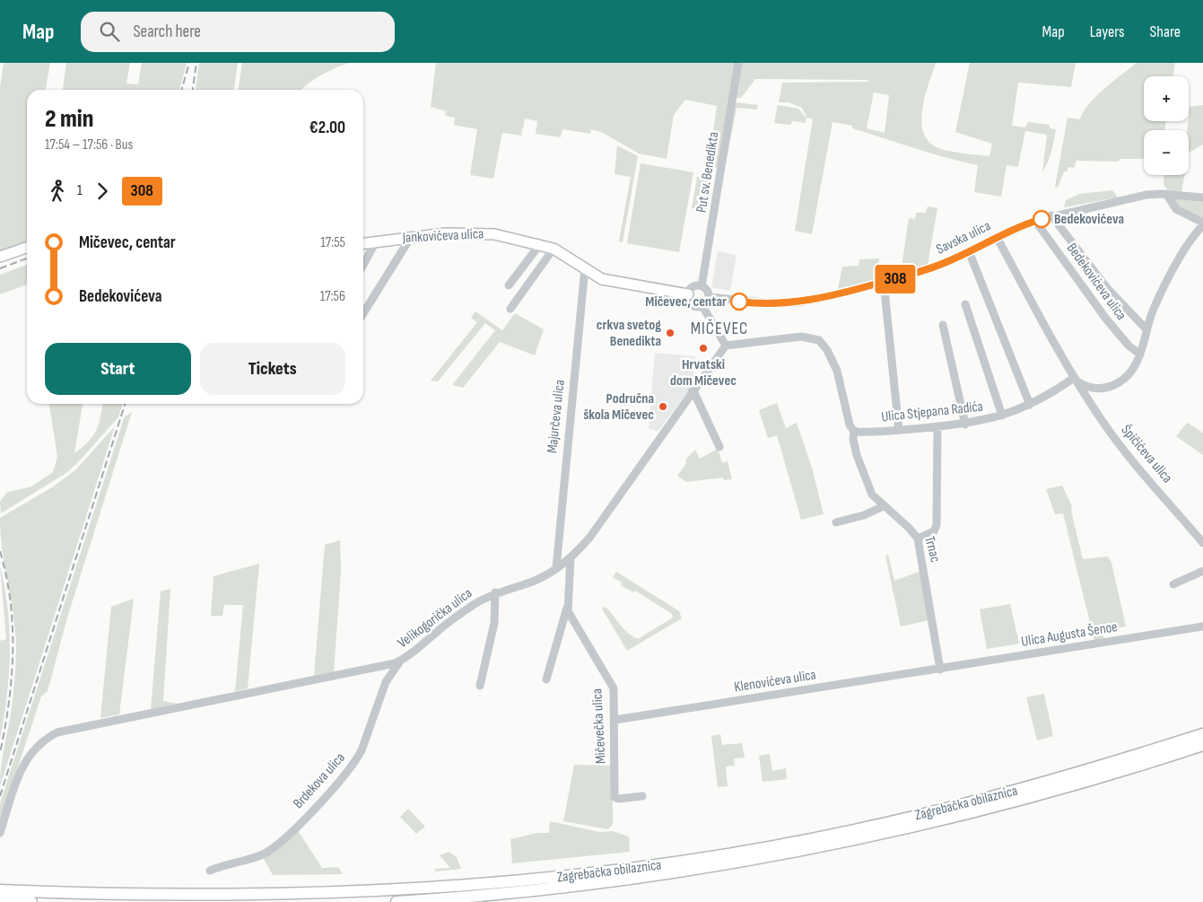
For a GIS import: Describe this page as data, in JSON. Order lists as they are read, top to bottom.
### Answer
{
  "streets": {
    "highway": ["Zagrebačka obilaznica"],
    "main road": ["Jankovićeva ulica"],
    "street": [
      "Put sv. Benedikta",
      "Savska ulica",
      "Bedekovićeva ulica",
      "Ulica Stjepana Radića",
      "Majurčeva ulica",
      "Špičićeva ulica",
      "Trnac",
      "Velikogorička ulica",
      "Ulica Augusta Šenoe",
      "Klenovićeva ulica",
      "Mičevečka ulica",
      "Brdekova ulica"
    ]
  },
  "crossings": [
    ["Put sv. Benedikta", "Jankovićeva ulica"],
    ["Put sv. Benedikta", "Savska ulica"],
    ["Jankovićeva ulica", "Savska ulica"],
    ["Jankovićeva ulica", "Majurčeva ulica"],
    ["Savska ulica", "Bedekovićeva ulica"],
    ["Savska ulica", "Špičićeva ulica"],
    ["Ulica Stjepana Radića", "Špičićeva ulica"],
    ["Ulica Stjepana Radića", "Trnac"],
    ["Majurčeva ulica", "Velikogorička ulica"],
    ["Trnac", "Ulica Augusta Šenoe"],
    ["Trnac", "Klenovićeva ulica"],
    ["Velikogorička ulica", "Brdekova ulica"],
    ["Ulica Augusta Šenoe", "Klenovićeva ulica"],
    ["Klenovićeva ulica", "Mičevečka ulica"]
  ],
  "districts": ["MIČEVEC"],
  "places": [
    "Bedekovićeva",
    "Mičevec, centar",
    "crkva svetog Benedikta",
    "Hrvatski dom Mičevec",
    "Područna škola Mičevec"
  ],
  "lines": ["bus line 308"],
  "page": {
    "header": "Map",
    "search": "Search here",
    "nav": ["Map", "Layers", "Share"],
    "on_map": "308",
    "map_buttons": ["+", "−"],
    "heading": ["2 min", "17:54 – 17:56 · Bus", "€2.00"],
    "legs": ["1", "308"],
    "list": [
      {
        "name": "Mičevec, centar",
        "value": "17:55"
      },
      {
        "name": "Bedekovićeva",
        "value": "17:56"
      }
    ],
    "buttons": ["Start", "Tickets"]
  }
}
